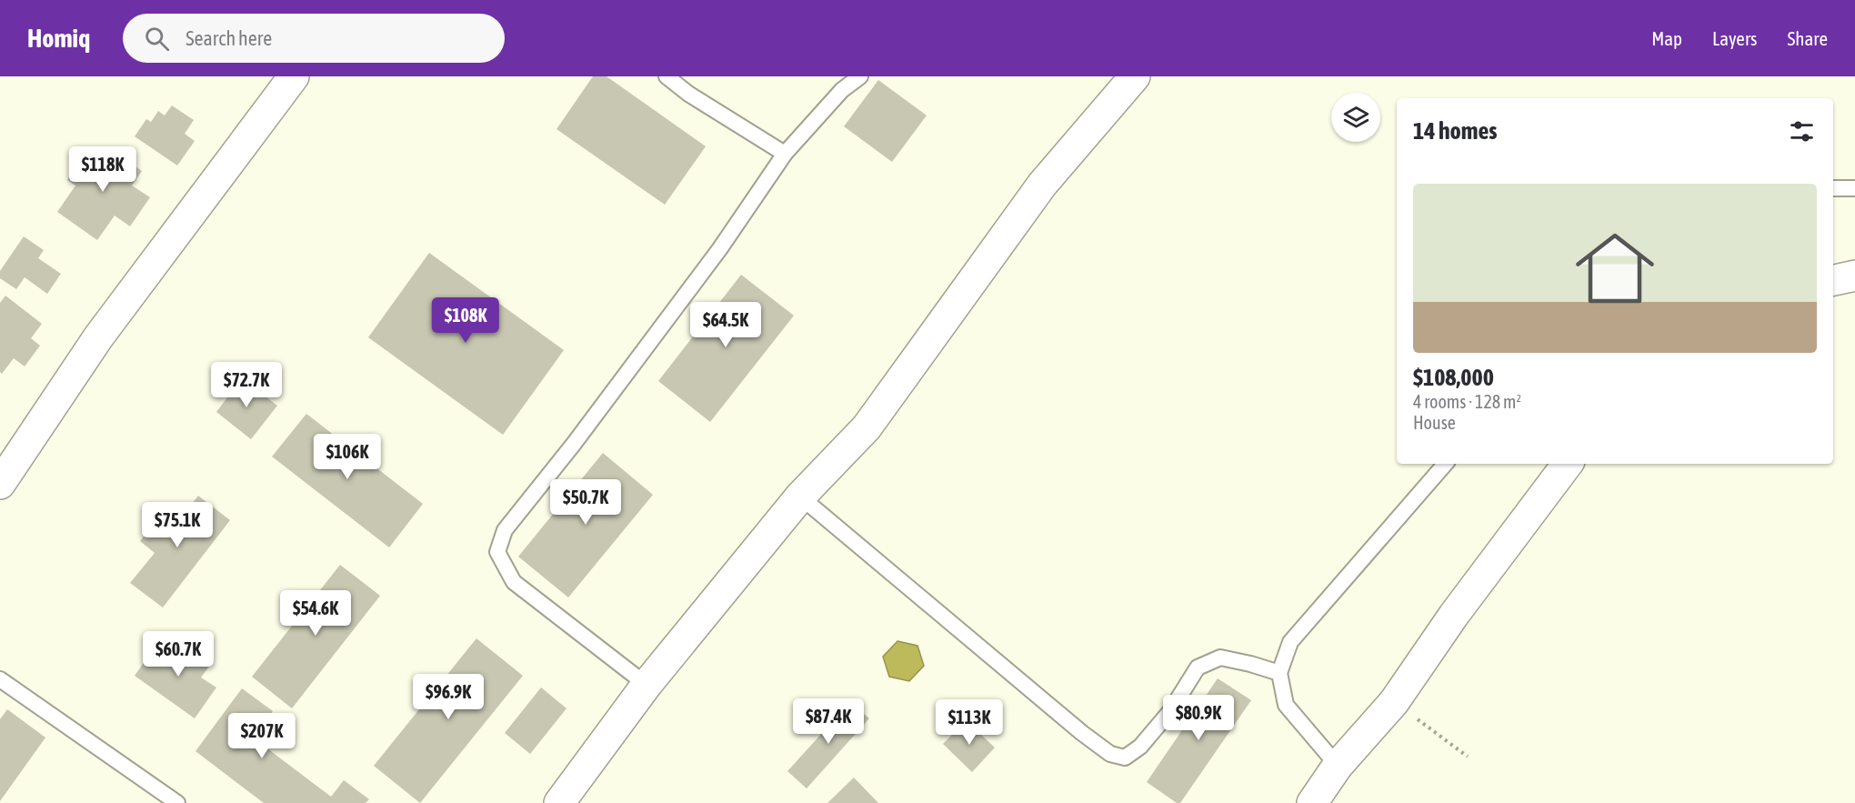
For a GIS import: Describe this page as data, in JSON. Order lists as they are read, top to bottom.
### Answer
{
  "page": {
    "header": "Homiq",
    "search": "Search here",
    "nav": ["Map", "Layers", "Share"],
    "heading": "14 homes",
    "price": [
      "$118K",
      "$108K",
      "$64.5K",
      "$72.7K",
      "$106K",
      "$50.7K",
      "$75.1K",
      "$54.6K",
      "$60.7K",
      "$96.9K",
      "$80.9K",
      "$87.4K",
      "$113K",
      "$207K"
    ],
    "list": [
      {
        "name": "$108,000",
        "note": "4 rooms · 128 m² · House"
      }
    ]
  }
}
